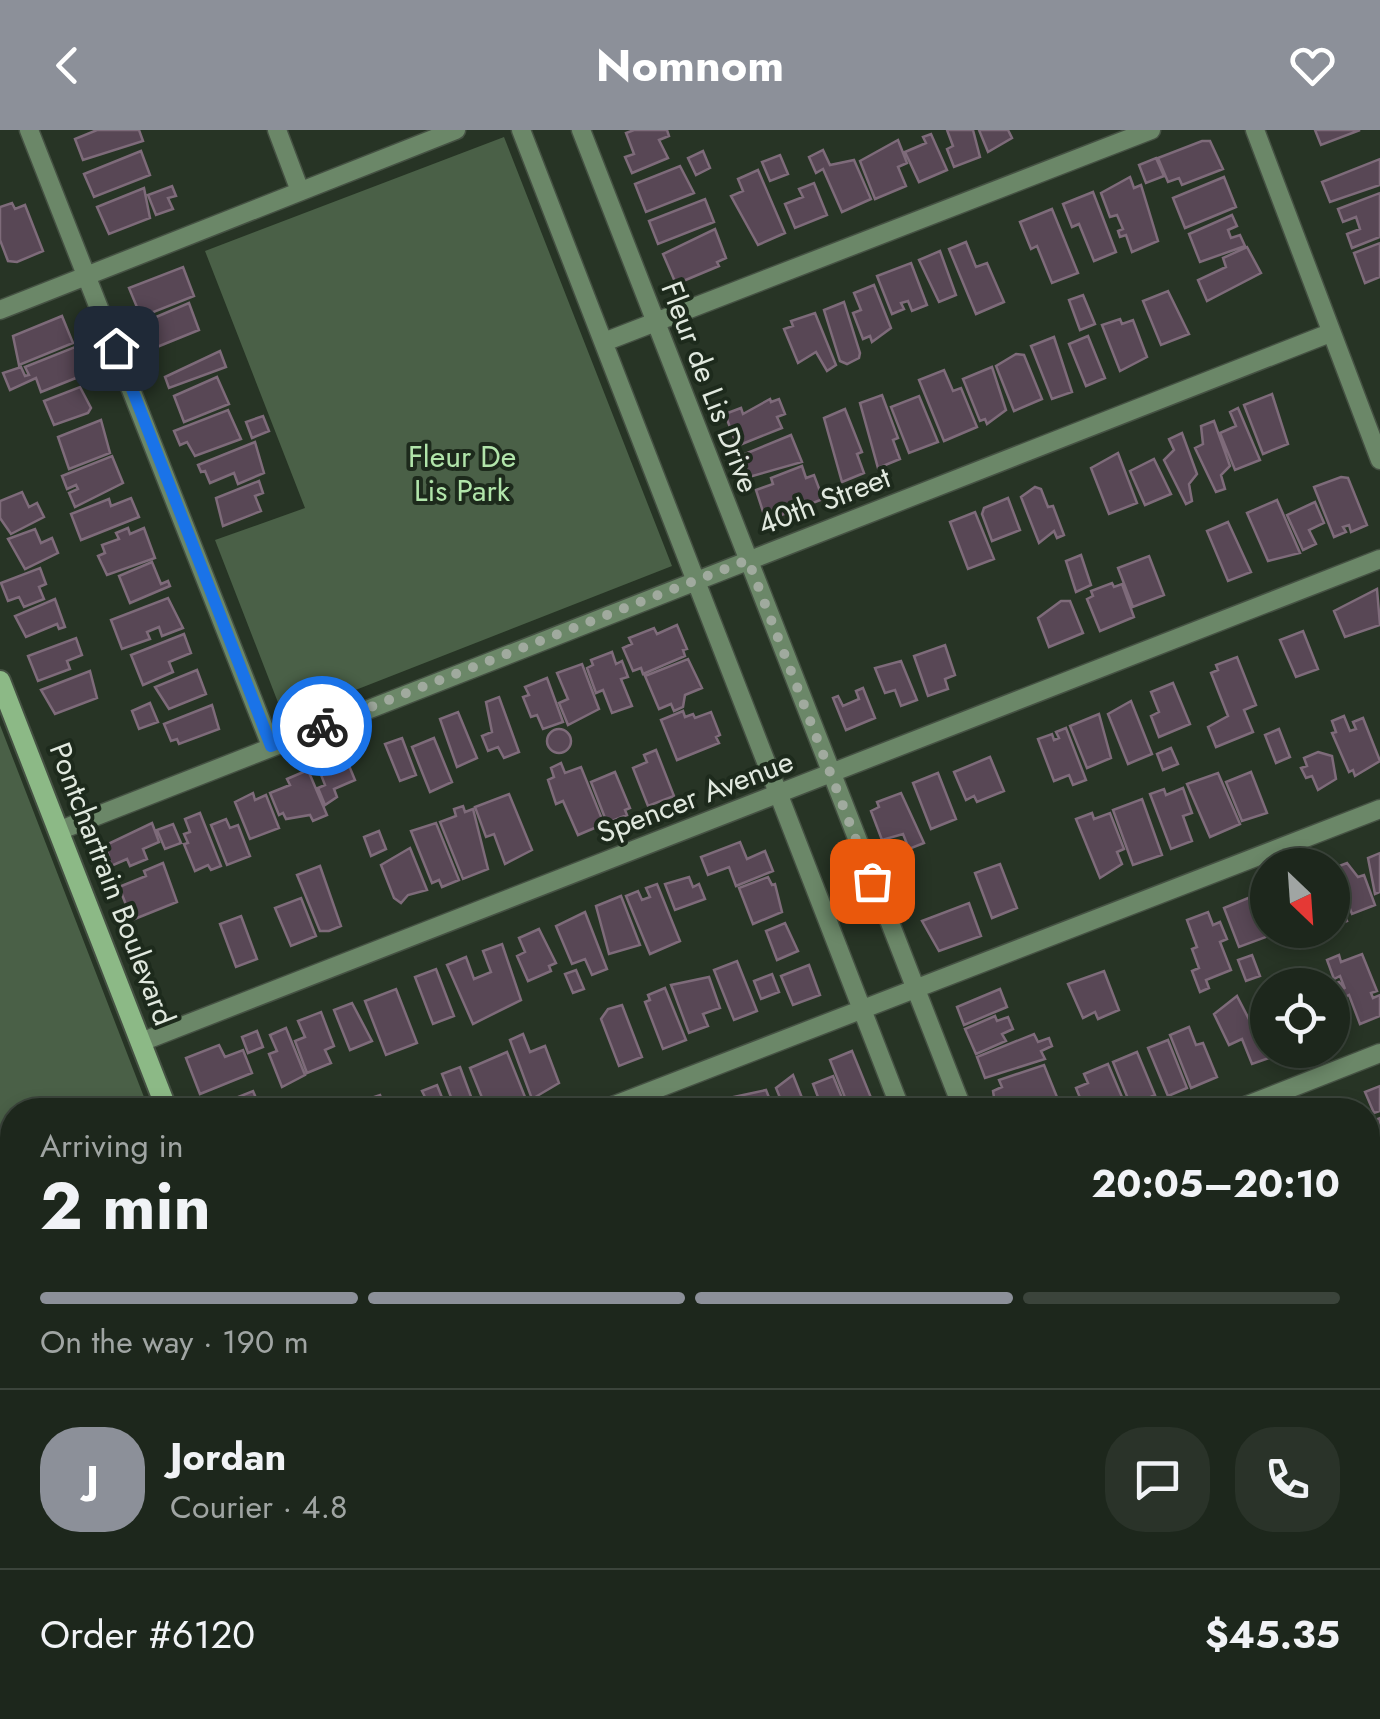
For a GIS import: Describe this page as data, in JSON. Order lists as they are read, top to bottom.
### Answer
{
  "streets": {
    "main road": ["Pontchartrain Boulevard"],
    "street": ["Fleur de Lis Drive", "40th Street", "Spencer Avenue"]
  },
  "crossings": [
    ["Fleur de Lis Drive", "40th Street"],
    ["Fleur de Lis Drive", "Spencer Avenue"],
    ["40th Street", "Pontchartrain Boulevard"],
    ["Spencer Avenue", "Pontchartrain Boulevard"]
  ],
  "parks": ["Fleur De Lis Park"],
  "north": "bottom right",
  "page": {
    "header": "Nomnom",
    "heading": ["2 min", "Arriving in", "20:05–20:10"],
    "panel": [
      "Jordan",
      "Courier · 4.8",
      "Order #6120",
      "$45.35"
    ],
    "bar": "On the way · 190 m",
    "round": "J"
  }
}
